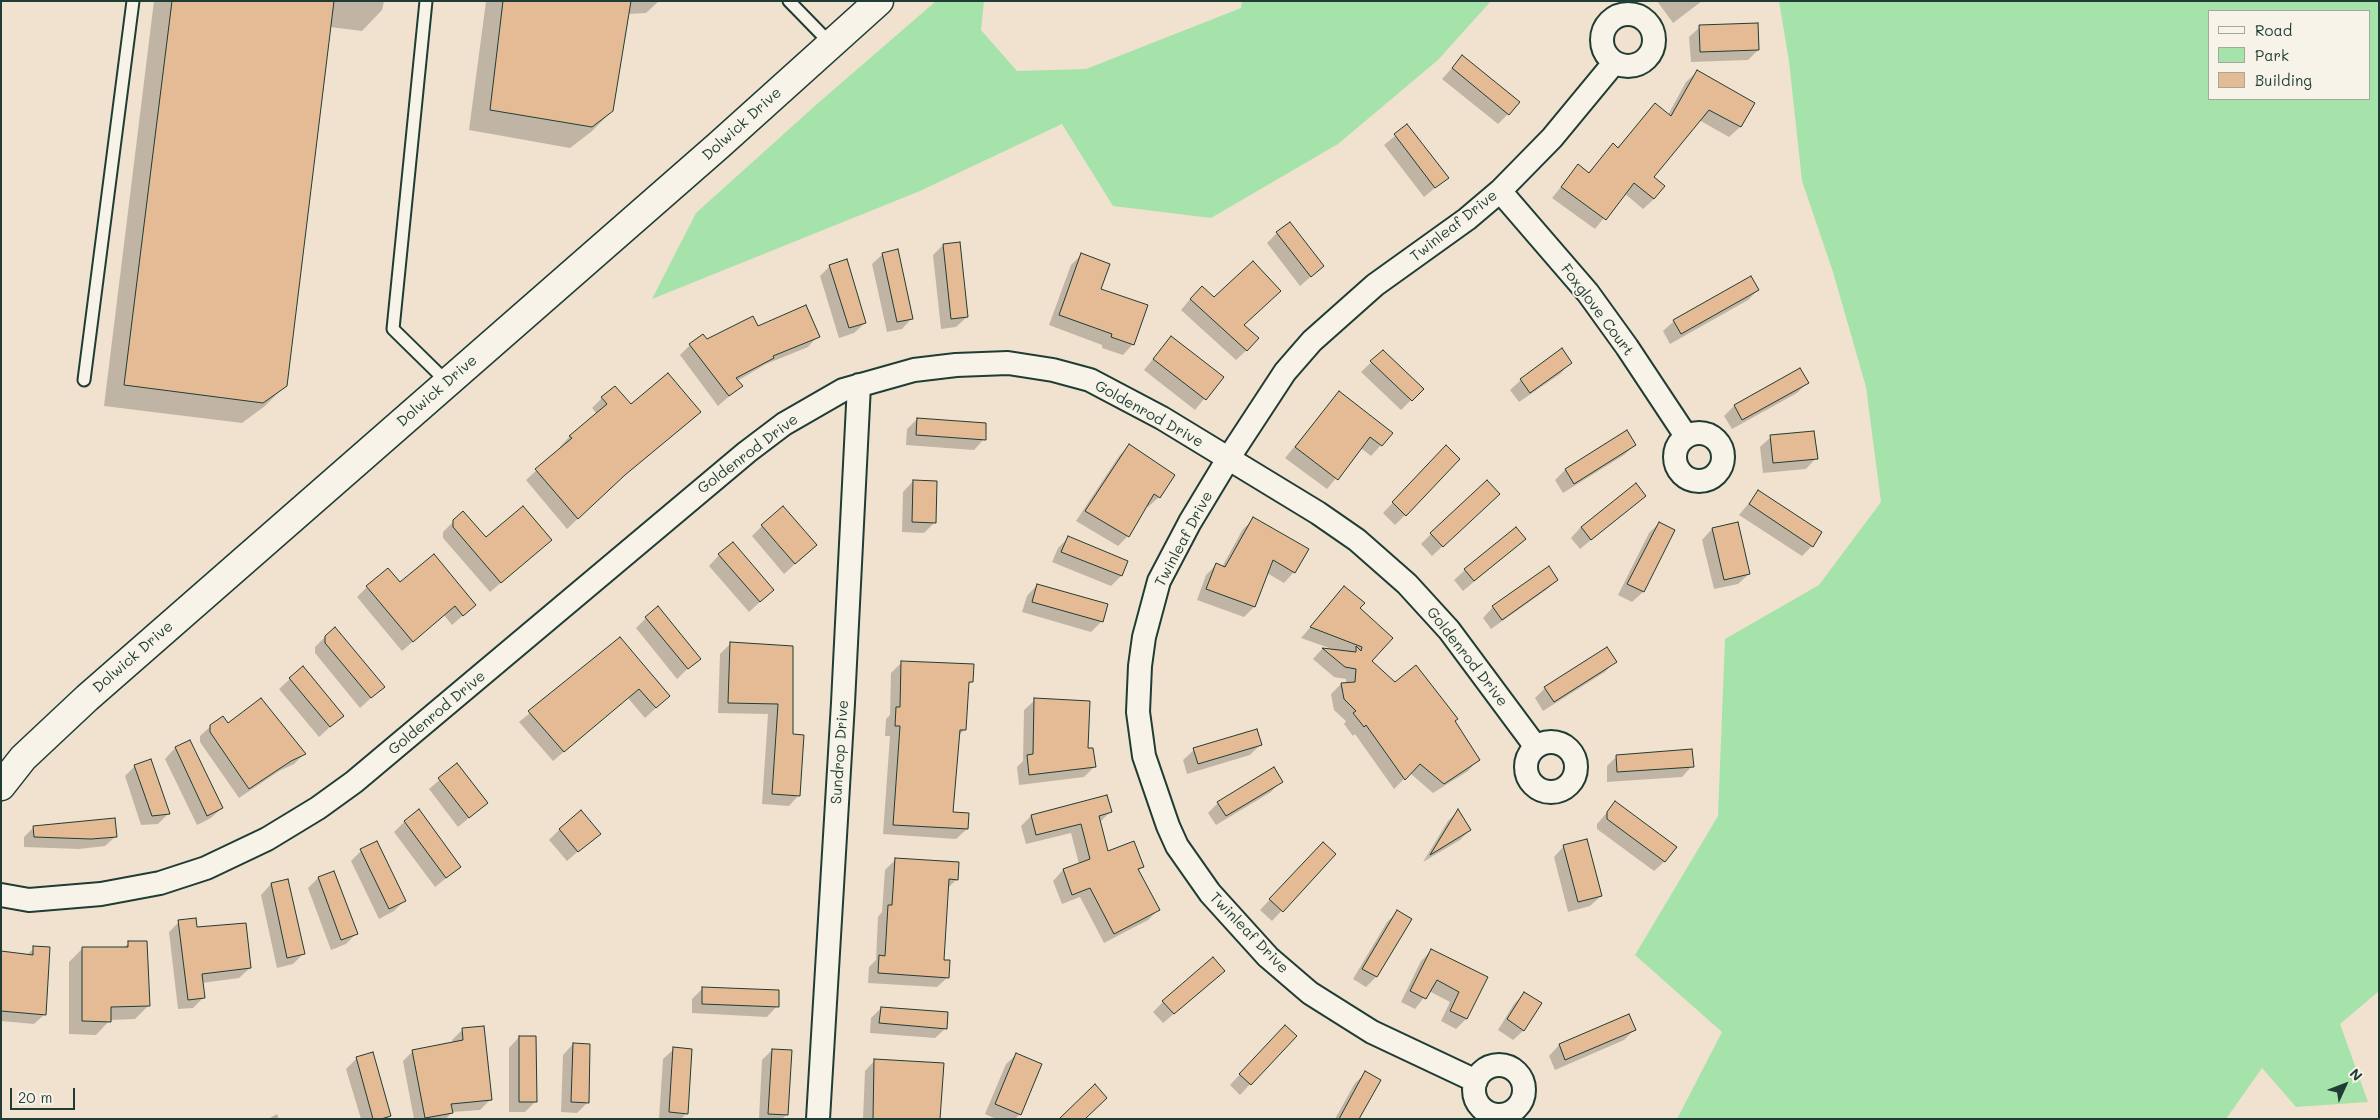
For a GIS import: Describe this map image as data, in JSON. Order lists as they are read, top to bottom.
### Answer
{
  "streets": {
    "main road": ["Dolwick Drive"],
    "street": [
      "Twinleaf Drive",
      "Foxglove Court",
      "Goldenrod Drive",
      "Sundrop Drive"
    ]
  },
  "crossings": [
    ["Twinleaf Drive", "Foxglove Court"],
    ["Twinleaf Drive", "Goldenrod Drive"],
    ["Goldenrod Drive", "Sundrop Drive"]
  ],
  "legend": ["Road", "Park", "Building"],
  "scale_bar": "20 m",
  "north": "top right"
}
